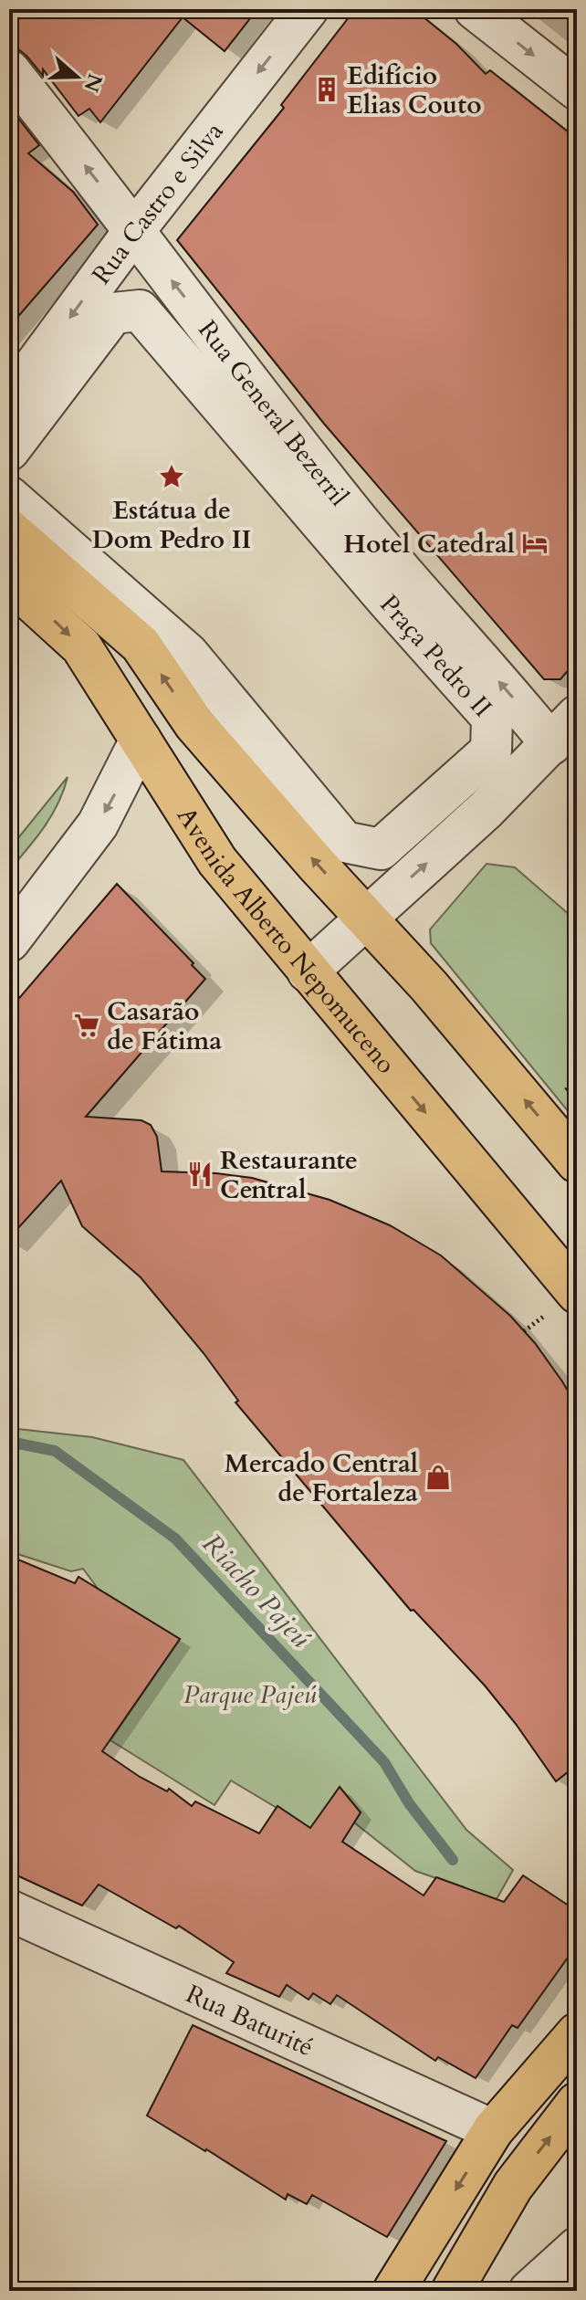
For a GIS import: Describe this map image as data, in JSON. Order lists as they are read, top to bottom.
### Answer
{
  "streets": {
    "main road": ["Avenida Alberto Nepomuceno"],
    "street": [
      "Rua Castro e Silva",
      "Rua General Bezerril",
      "Praça Pedro II",
      "Rua Baturité"
    ]
  },
  "crossings": [
    ["Rua Castro e Silva", "Rua General Bezerril"]
  ],
  "one_way": ["Rua Castro e Silva", "Rua General Bezerril"],
  "water": ["Riacho Pajeú"],
  "parks": ["Parque Pajeú"],
  "places": {
    "building": ["Edifício Elias Couto"],
    "place": ["Estátua de Dom Pedro II"],
    "hotel": ["Hotel Catedral"],
    "supermarket": ["Casarão de Fátima"],
    "restaurant": ["Restaurante Central"],
    "shop": ["Mercado Central de Fortaleza"]
  },
  "north": "right"
}
